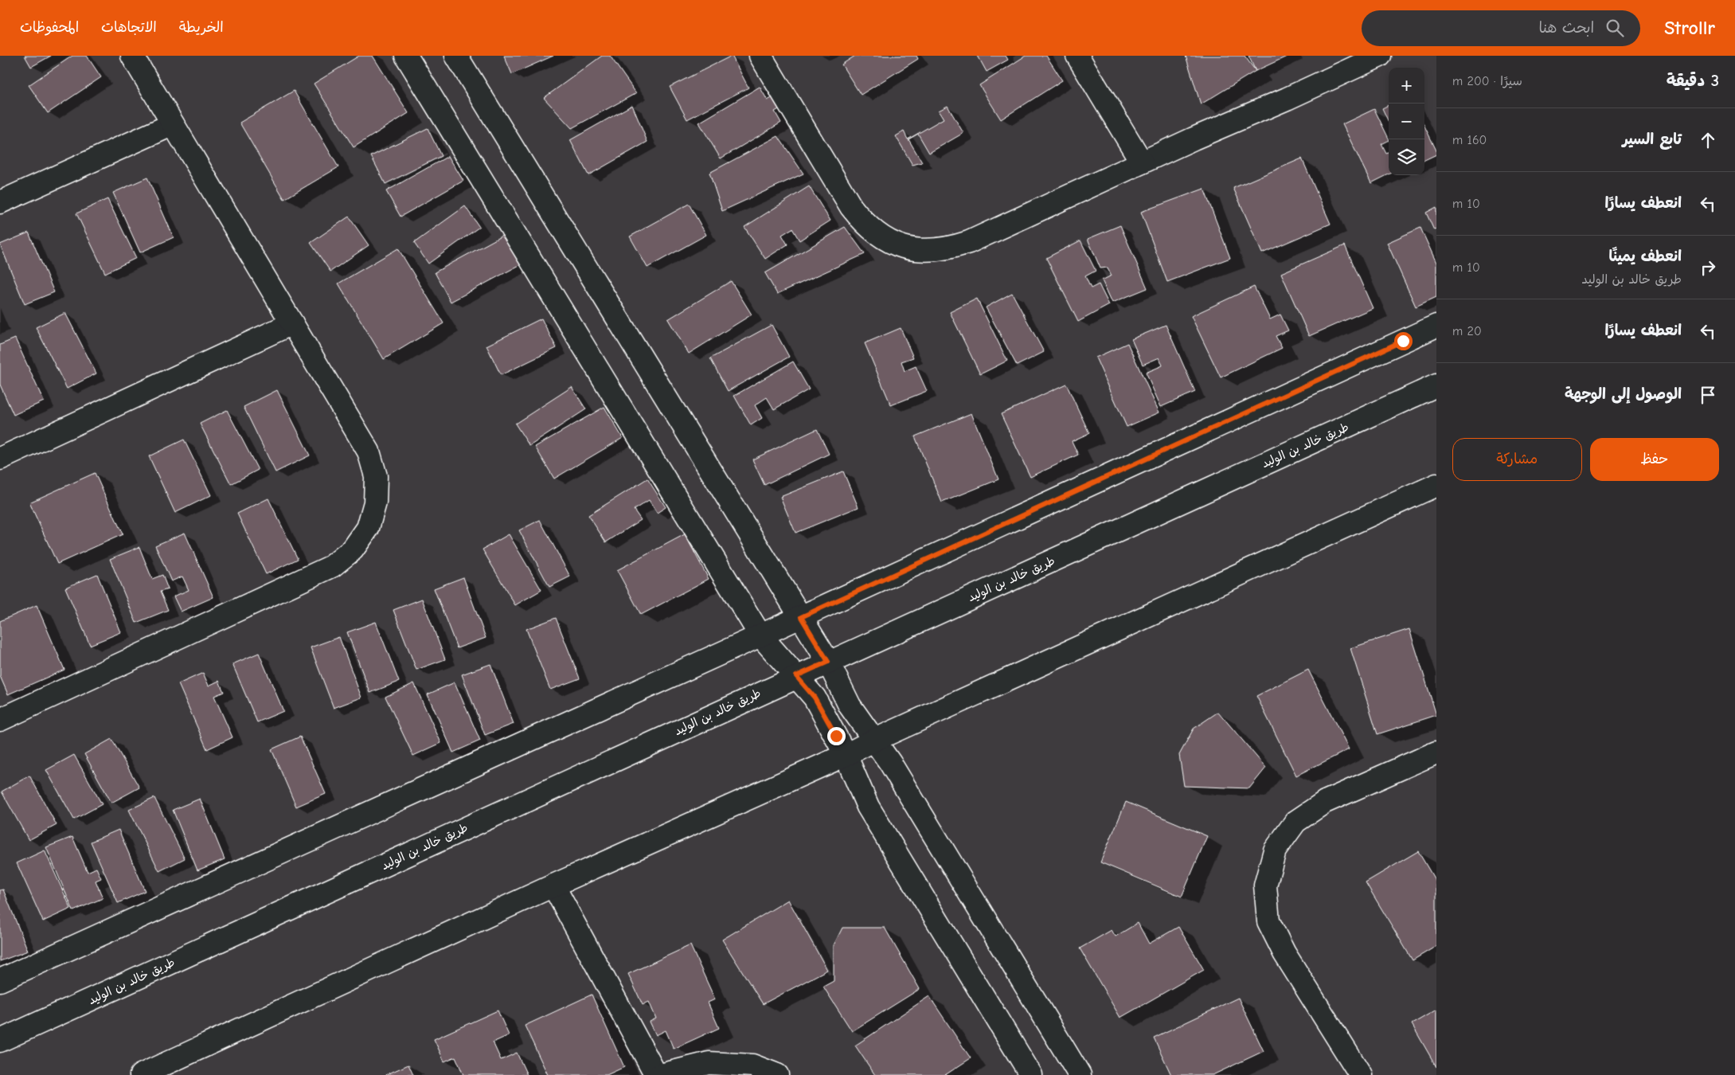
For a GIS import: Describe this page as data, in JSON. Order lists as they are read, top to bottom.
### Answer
{
  "streets": {
    "street": ["طريق خالد بن الوليد"]
  },
  "page": {
    "header": "Strollr",
    "search": "ابحث هنا",
    "nav": ["الخريطة", "الاتجاهات", "المحفوظات"],
    "heading": ["3 دقيقة", "سيرًا · 200 m"],
    "map_buttons": ["+", "−"],
    "list": [
      ["تابع السير", "160 m"],
      ["انعطف يسارًا", "10 m"],
      ["انعطف يمينًا", "طريق خالد بن الوليد", "10 m"],
      ["انعطف يسارًا", "20 m"],
      "الوصول إلى الوجهة"
    ],
    "buttons": ["حفظ", "مشاركة"]
  }
}
